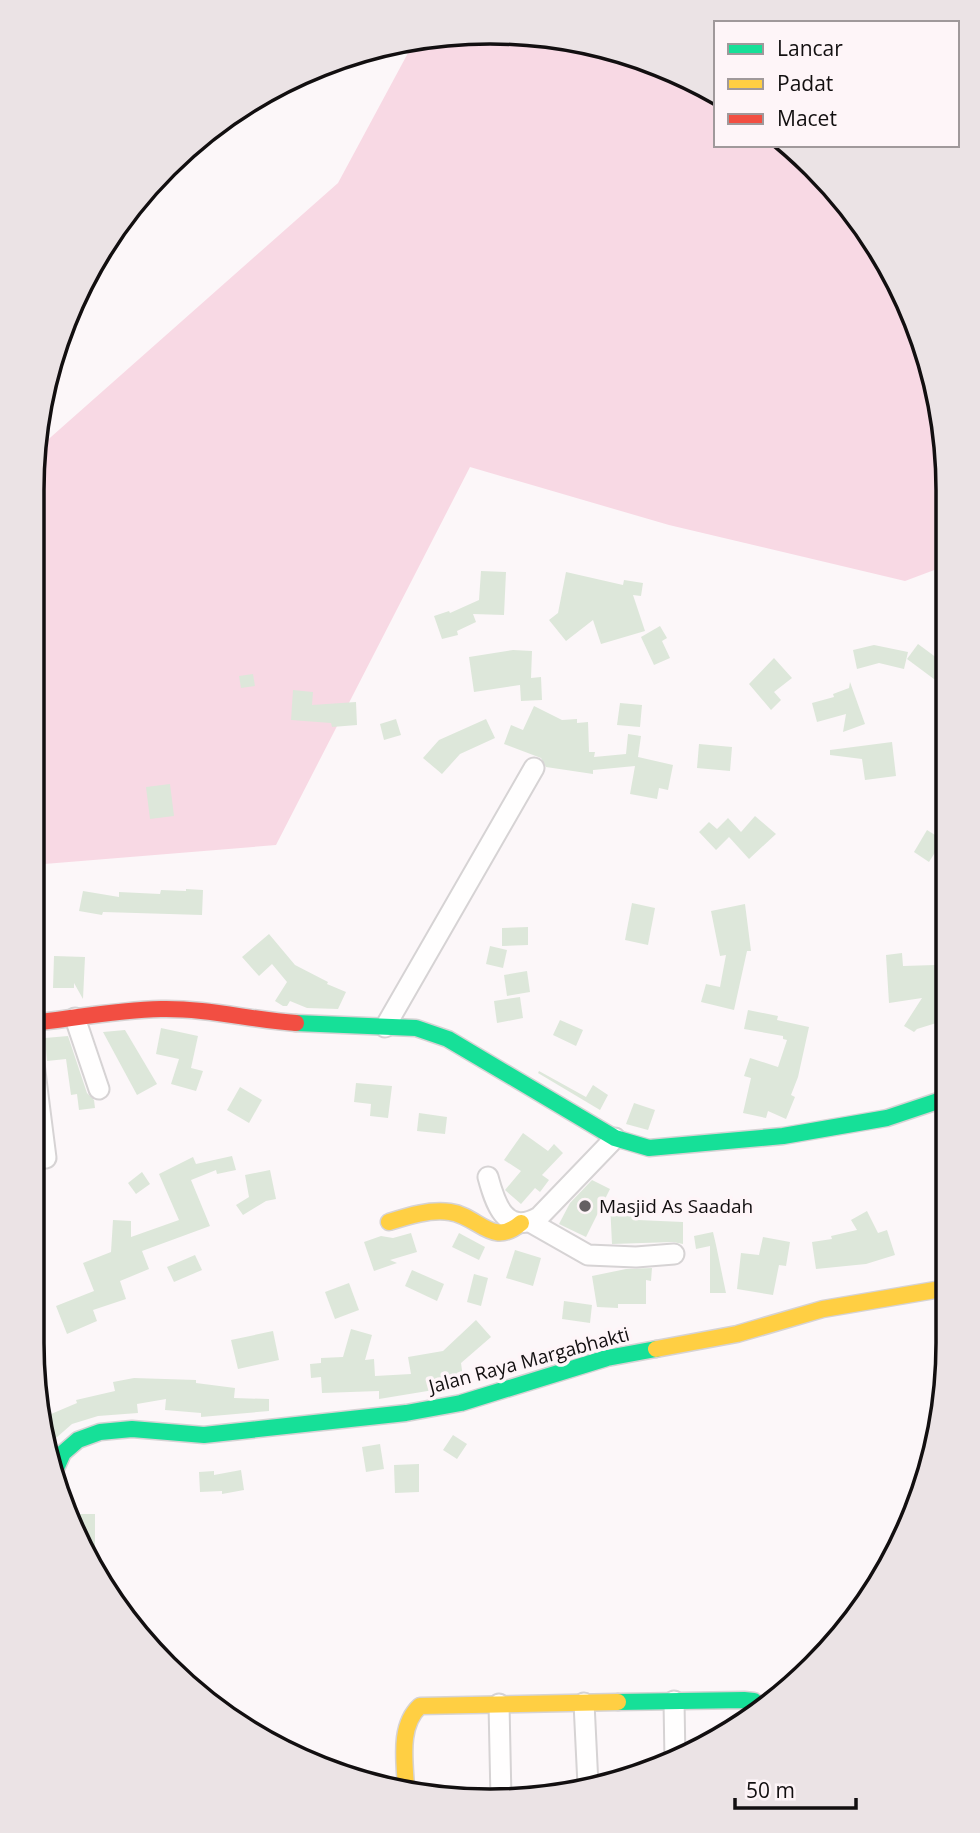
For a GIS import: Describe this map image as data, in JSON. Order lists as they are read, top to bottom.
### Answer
{
  "streets": {
    "street": ["Jalan Raya Margabhakti"]
  },
  "places": ["Masjid As Saadah"],
  "legend": ["Lancar", "Padat", "Macet"],
  "scale_bar": "50 m"
}
